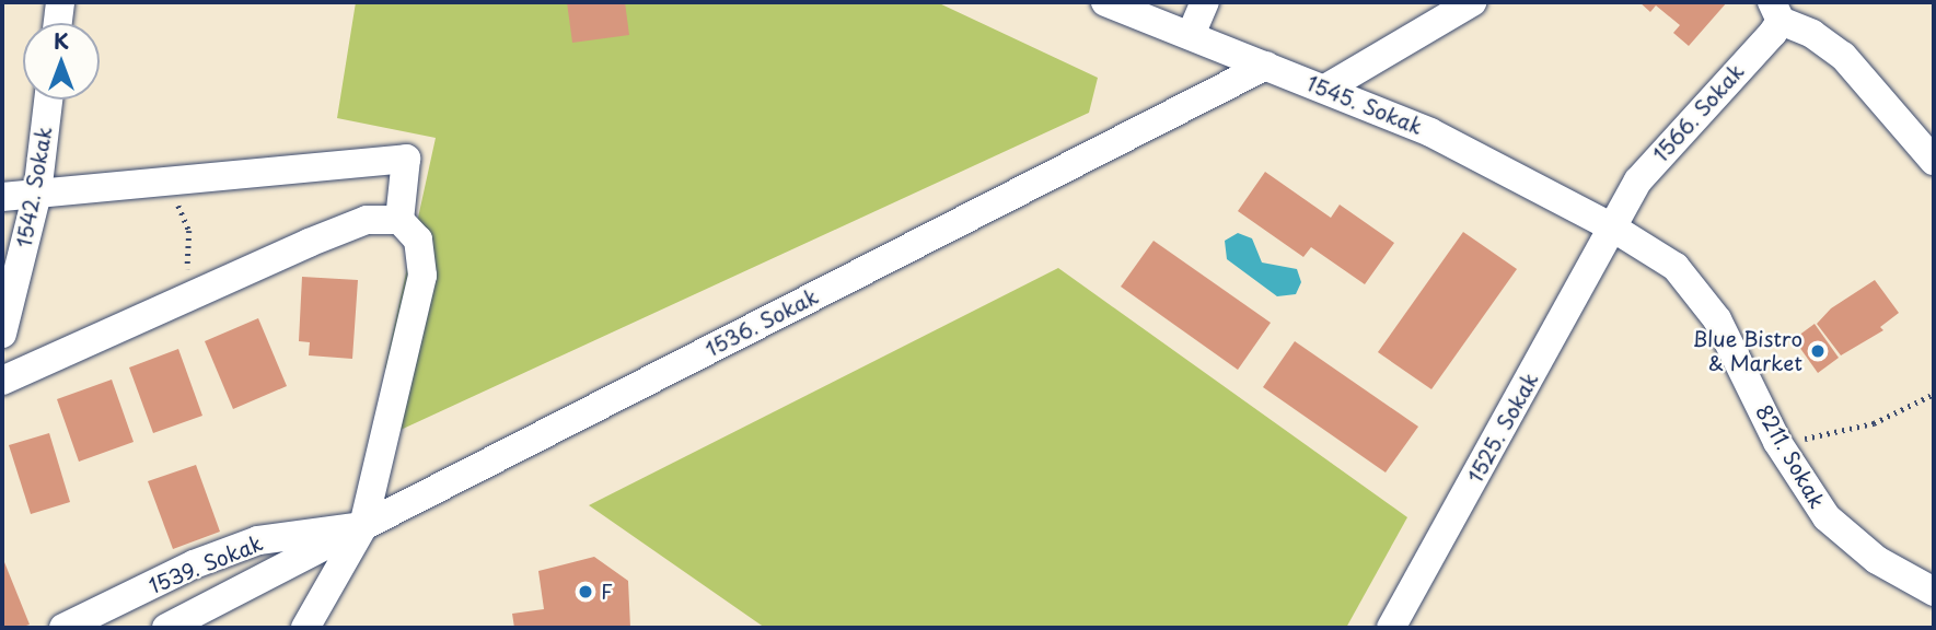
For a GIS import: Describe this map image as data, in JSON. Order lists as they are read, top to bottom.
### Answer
{
  "streets": {
    "street": [
      "1545. Sokak",
      "1566. Sokak",
      "1542. Sokak",
      "1536. Sokak",
      "1525. Sokak",
      "8211. Sokak",
      "1539. Sokak"
    ]
  },
  "crossings": [
    ["1545. Sokak", "1566. Sokak"],
    ["1545. Sokak", "1536. Sokak"],
    ["1545. Sokak", "1525. Sokak"],
    ["1545. Sokak", "8211. Sokak"],
    ["1566. Sokak", "1525. Sokak"],
    ["1566. Sokak", "8211. Sokak"],
    ["1536. Sokak", "1539. Sokak"],
    ["1525. Sokak", "8211. Sokak"]
  ],
  "places": ["Blue Bistro & Market", "F"],
  "north": "top"
}
